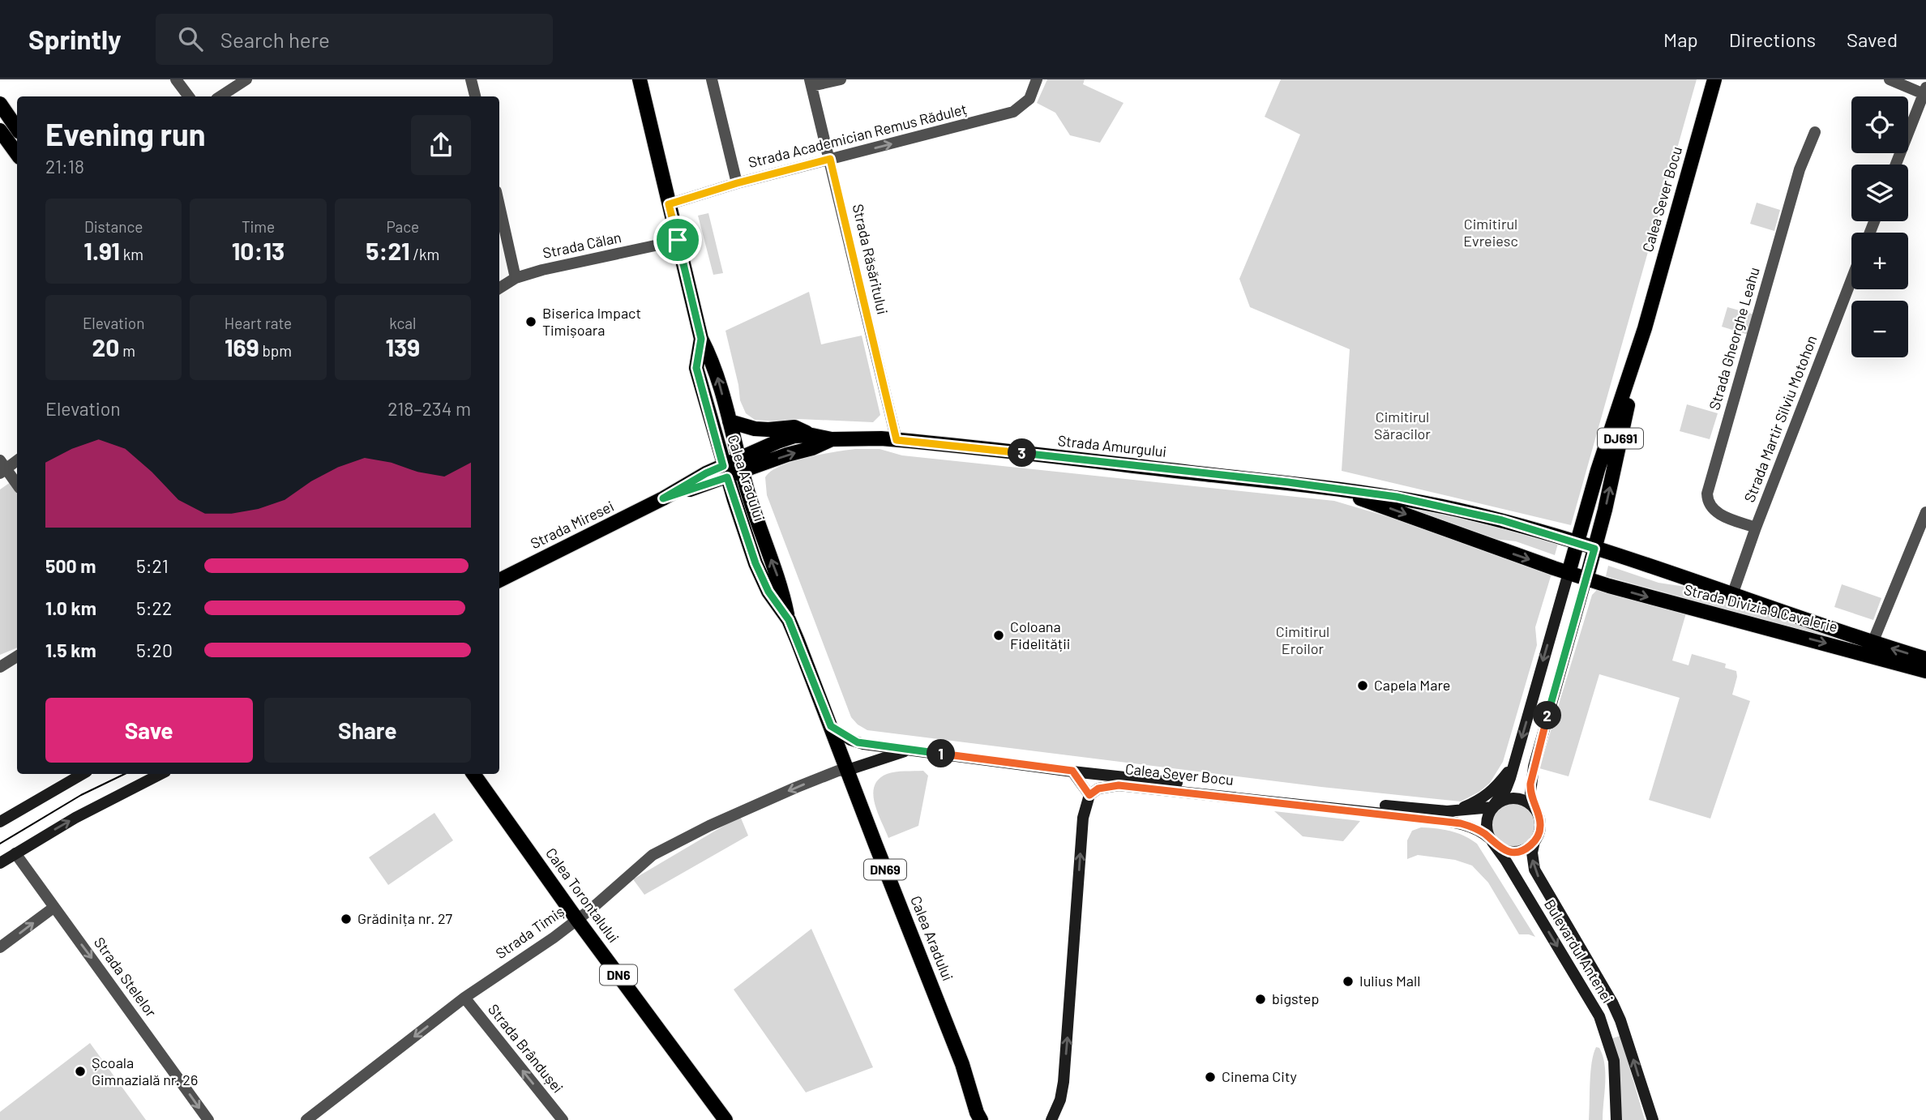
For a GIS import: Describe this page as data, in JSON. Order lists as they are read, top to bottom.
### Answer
{
  "streets": {
    "main road": [
      "Calea Sever Bocu",
      "DJ691",
      "Strada Amurgului",
      "Calea Aradului",
      "Strada Miresei",
      "Strada Divizia 9 Cavalerie",
      "DN69",
      "Calea Torontalului",
      "Bulevardul Antenei",
      "DN6"
    ],
    "street": [
      "Strada Academician Remus Răduleț",
      "Strada Călan",
      "Strada Răsăritului",
      "Strada Gheorghe Leahu",
      "Strada Martir Silviu Motohon",
      "Strada Timiș",
      "Strada Stelelor",
      "Strada Brândușei"
    ]
  },
  "crossings": [
    ["Strada Academician Remus Răduleț", "Strada Răsăritului"],
    ["Strada Academician Remus Răduleț", "Calea Aradului"],
    ["Calea Sever Bocu", "DJ691"],
    ["Calea Sever Bocu", "Strada Amurgului"],
    ["Calea Sever Bocu", "Calea Aradului"],
    ["Calea Sever Bocu", "Strada Divizia 9 Cavalerie"],
    ["Calea Sever Bocu", "Bulevardul Antenei"],
    ["Strada Călan", "Calea Aradului"],
    ["Strada Răsăritului", "Strada Amurgului"],
    ["Strada Gheorghe Leahu", "Strada Martir Silviu Motohon"],
    ["Strada Martir Silviu Motohon", "Strada Divizia 9 Cavalerie"],
    ["DJ691", "Bulevardul Antenei"],
    ["Strada Amurgului", "Calea Aradului"],
    ["Strada Amurgului", "Strada Miresei"],
    ["Strada Amurgului", "Strada Divizia 9 Cavalerie"],
    ["Calea Aradului", "Strada Miresei"],
    ["Calea Aradului", "Strada Timiș"],
    ["Calea Torontalului", "Strada Timiș"],
    ["Strada Timiș", "Strada Brândușei"]
  ],
  "one_way": [
    "Strada Academician Remus Răduleț",
    "Strada Timiș",
    "Strada Stelelor",
    "Strada Brândușei"
  ],
  "parks": ["Cimitirul Evreiesc", "Cimitirul Săracilor", "Cimitirul Eroilor"],
  "places": [
    "Biserica Impact Timișoara",
    "Coloana Fidelității",
    "Capela Mare",
    "Grădinița nr. 27",
    "Iulius Mall",
    "bigstep",
    "Școala Gimnazială nr. 26",
    "Cinema City"
  ],
  "page": {
    "header": "Sprintly",
    "search": "Search here",
    "nav": ["Map", "Directions", "Saved"],
    "map_buttons": ["+", "−"],
    "heading": ["Evening run", "21:18"],
    "stats": [
      ["Distance", "1.91 km"],
      ["Time", "10:13"],
      ["Pace", "5:21 /km"],
      ["Elevation", "20 m"],
      ["Heart rate", "169 bpm"],
      ["kcal", "139"]
    ],
    "chart": ["Elevation", "218–234 m"],
    "pins": ["3", "2", "1"],
    "list": [
      {
        "name": "500 m",
        "note": "5:21"
      },
      {
        "name": "1.0 km",
        "note": "5:22"
      },
      {
        "name": "1.5 km",
        "note": "5:20"
      }
    ],
    "buttons": ["Save", "Share"]
  }
}
